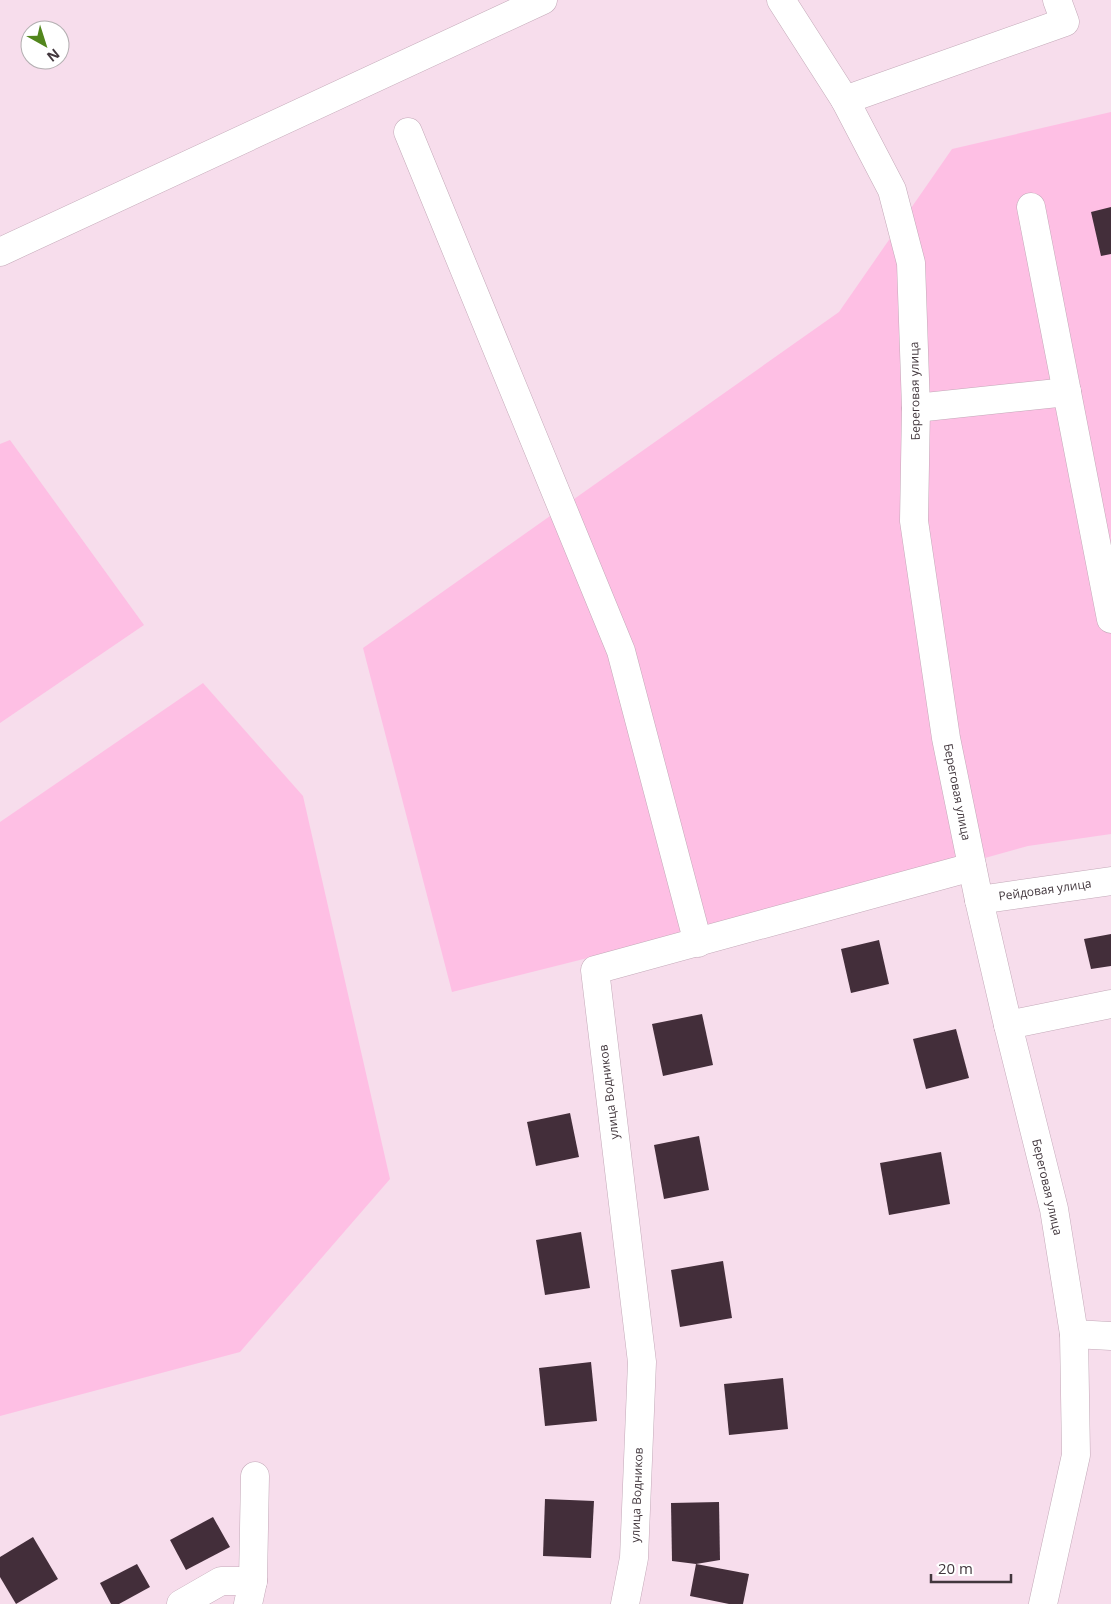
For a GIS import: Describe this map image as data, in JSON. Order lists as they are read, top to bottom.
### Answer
{
  "streets": {
    "street": ["Береговая улица", "Рейдовая улица", "улица Водников"]
  },
  "crossings": [
    ["Береговая улица", "Рейдовая улица"],
    ["Береговая улица", "улица Водников"]
  ],
  "scale_bar": "20 m",
  "north": "bottom right"
}
